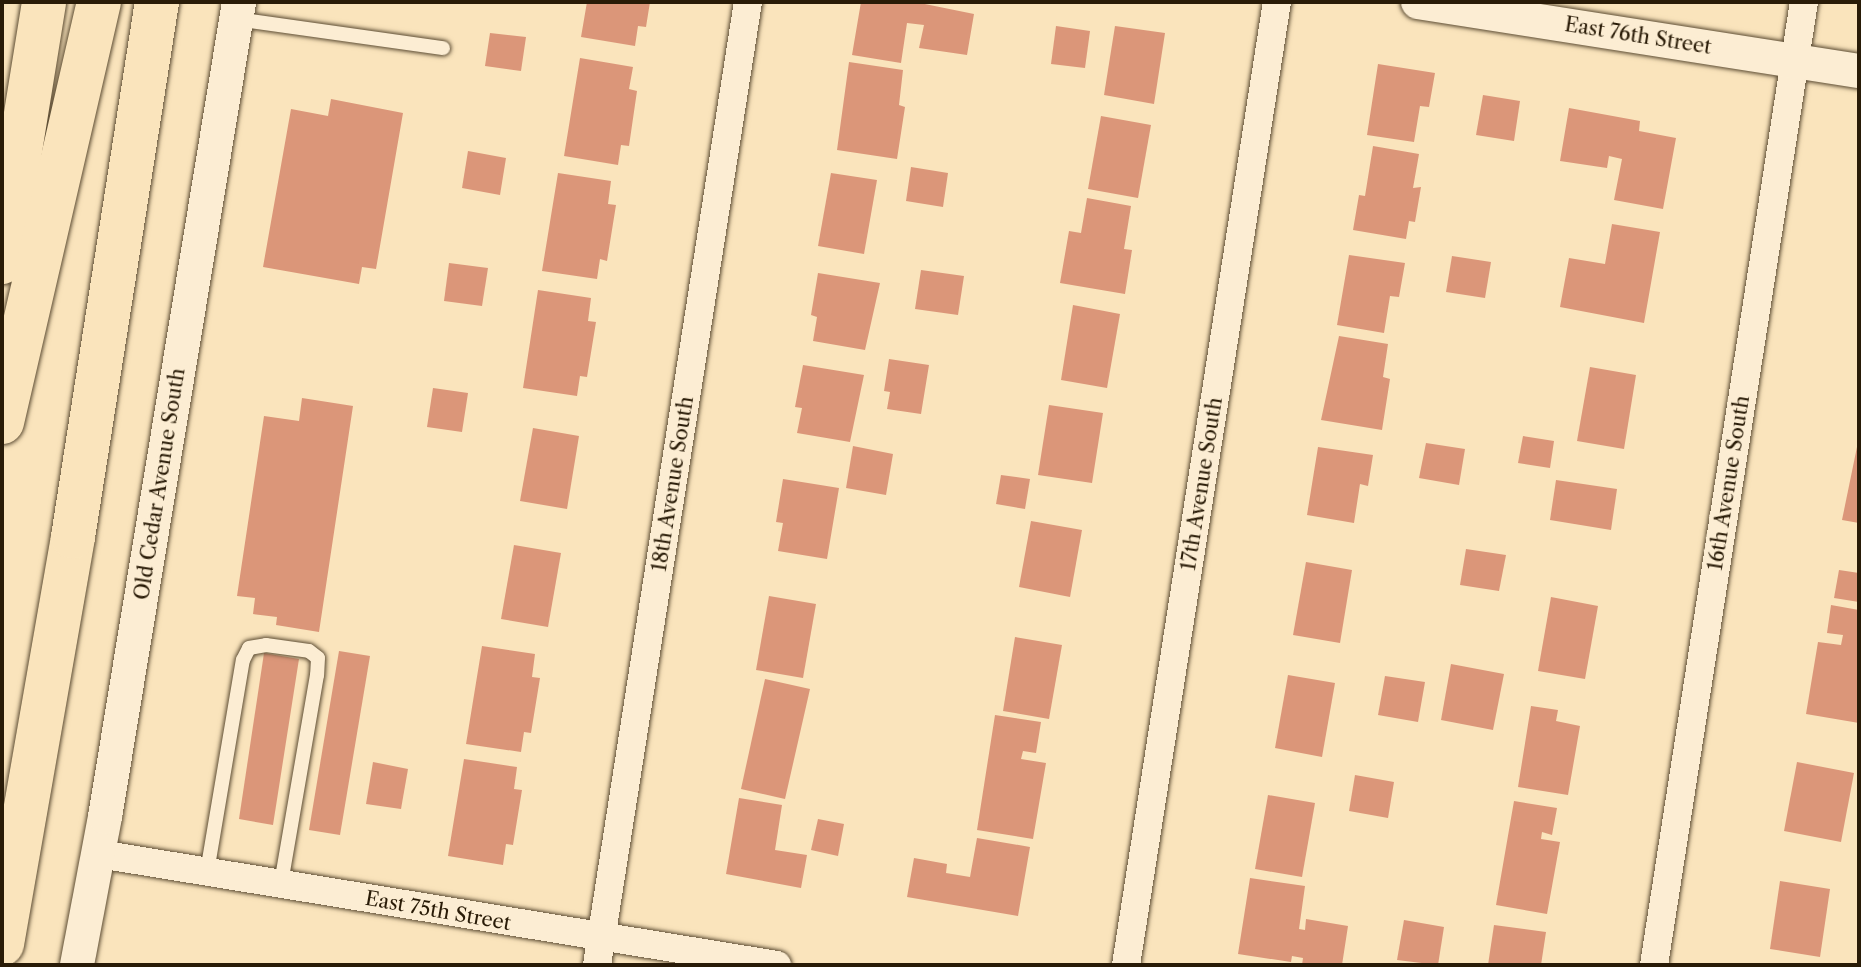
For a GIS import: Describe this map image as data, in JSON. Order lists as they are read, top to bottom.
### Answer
{
  "streets": {
    "street": [
      "East 76th Street",
      "16th Avenue South",
      "Old Cedar Avenue South",
      "18th Avenue South",
      "17th Avenue South",
      "East 75th Street"
    ]
  },
  "crossings": [
    ["East 76th Street", "16th Avenue South"],
    ["Old Cedar Avenue South", "East 75th Street"],
    ["18th Avenue South", "East 75th Street"]
  ]
}
